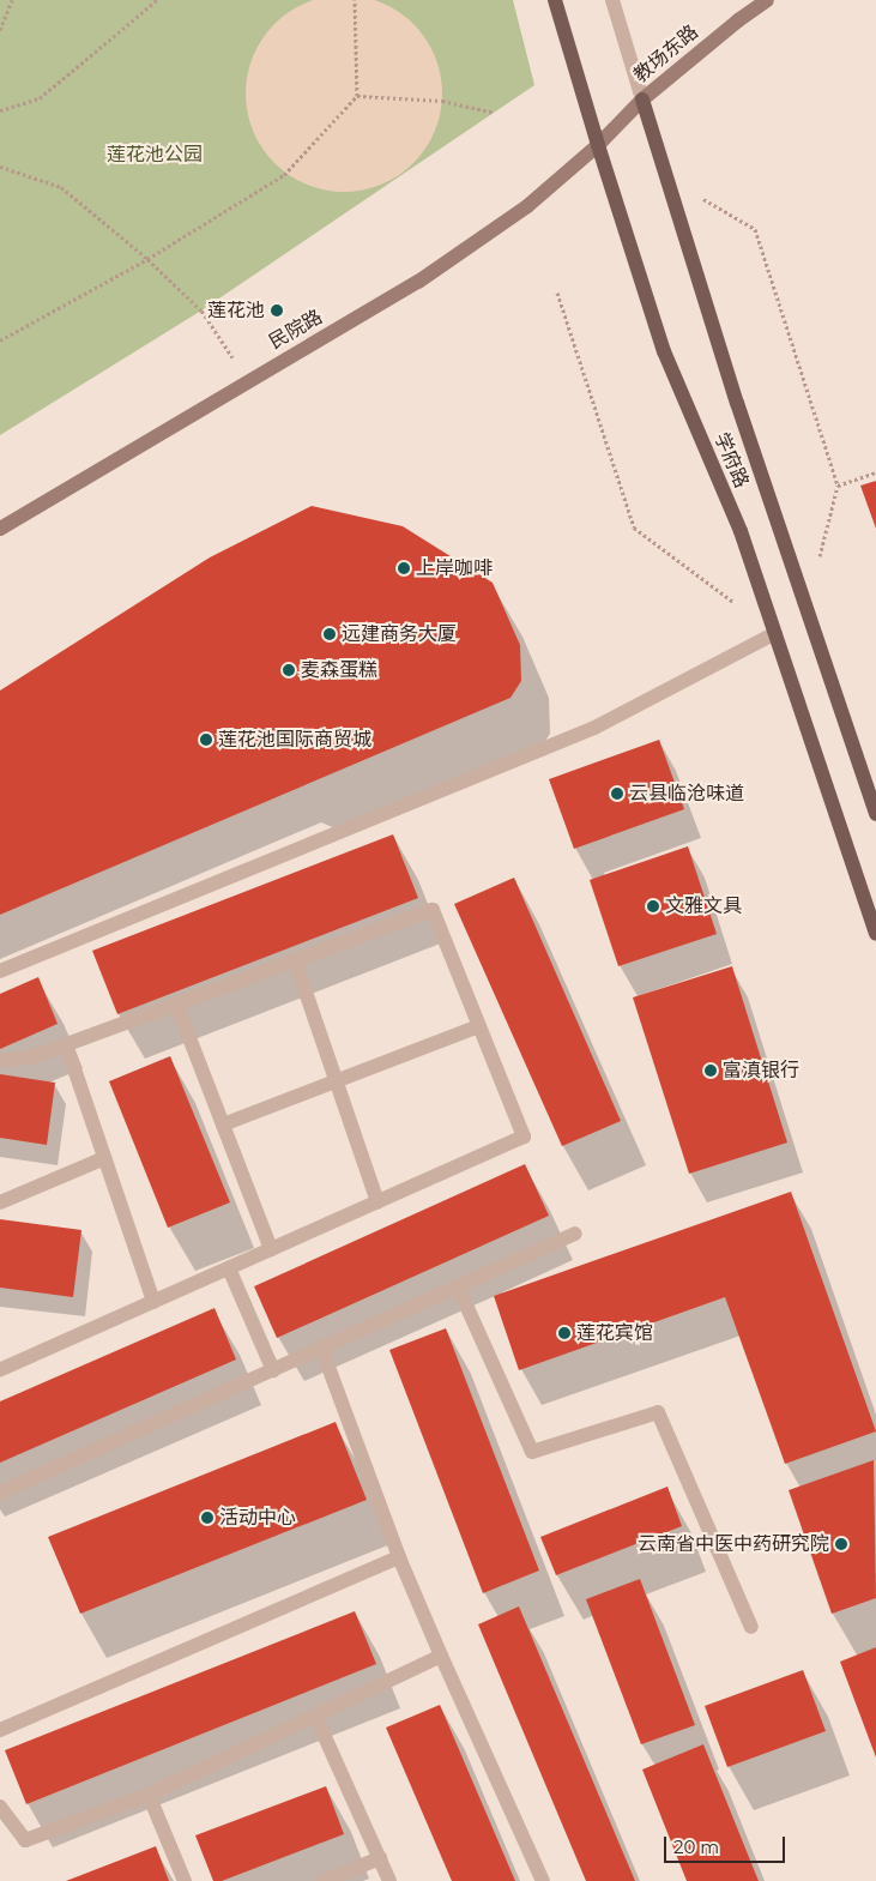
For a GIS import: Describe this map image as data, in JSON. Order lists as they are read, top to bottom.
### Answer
{
  "streets": {
    "main road": ["教场东路", "民院路", "学府路"]
  },
  "crossings": [
    ["教场东路", "民院路"],
    ["教场东路", "学府路"],
    ["民院路", "学府路"]
  ],
  "parks": ["莲花池公园"],
  "places": [
    "莲花池",
    "上岸咖啡",
    "远建商务大厦",
    "麦森蛋糕",
    "莲花池国际商贸城",
    "云县临沧味道",
    "文雅文具",
    "富滇银行",
    "莲花宾馆",
    "活动中心",
    "云南省中医中药研究院"
  ],
  "scale_bar": "20 m"
}
